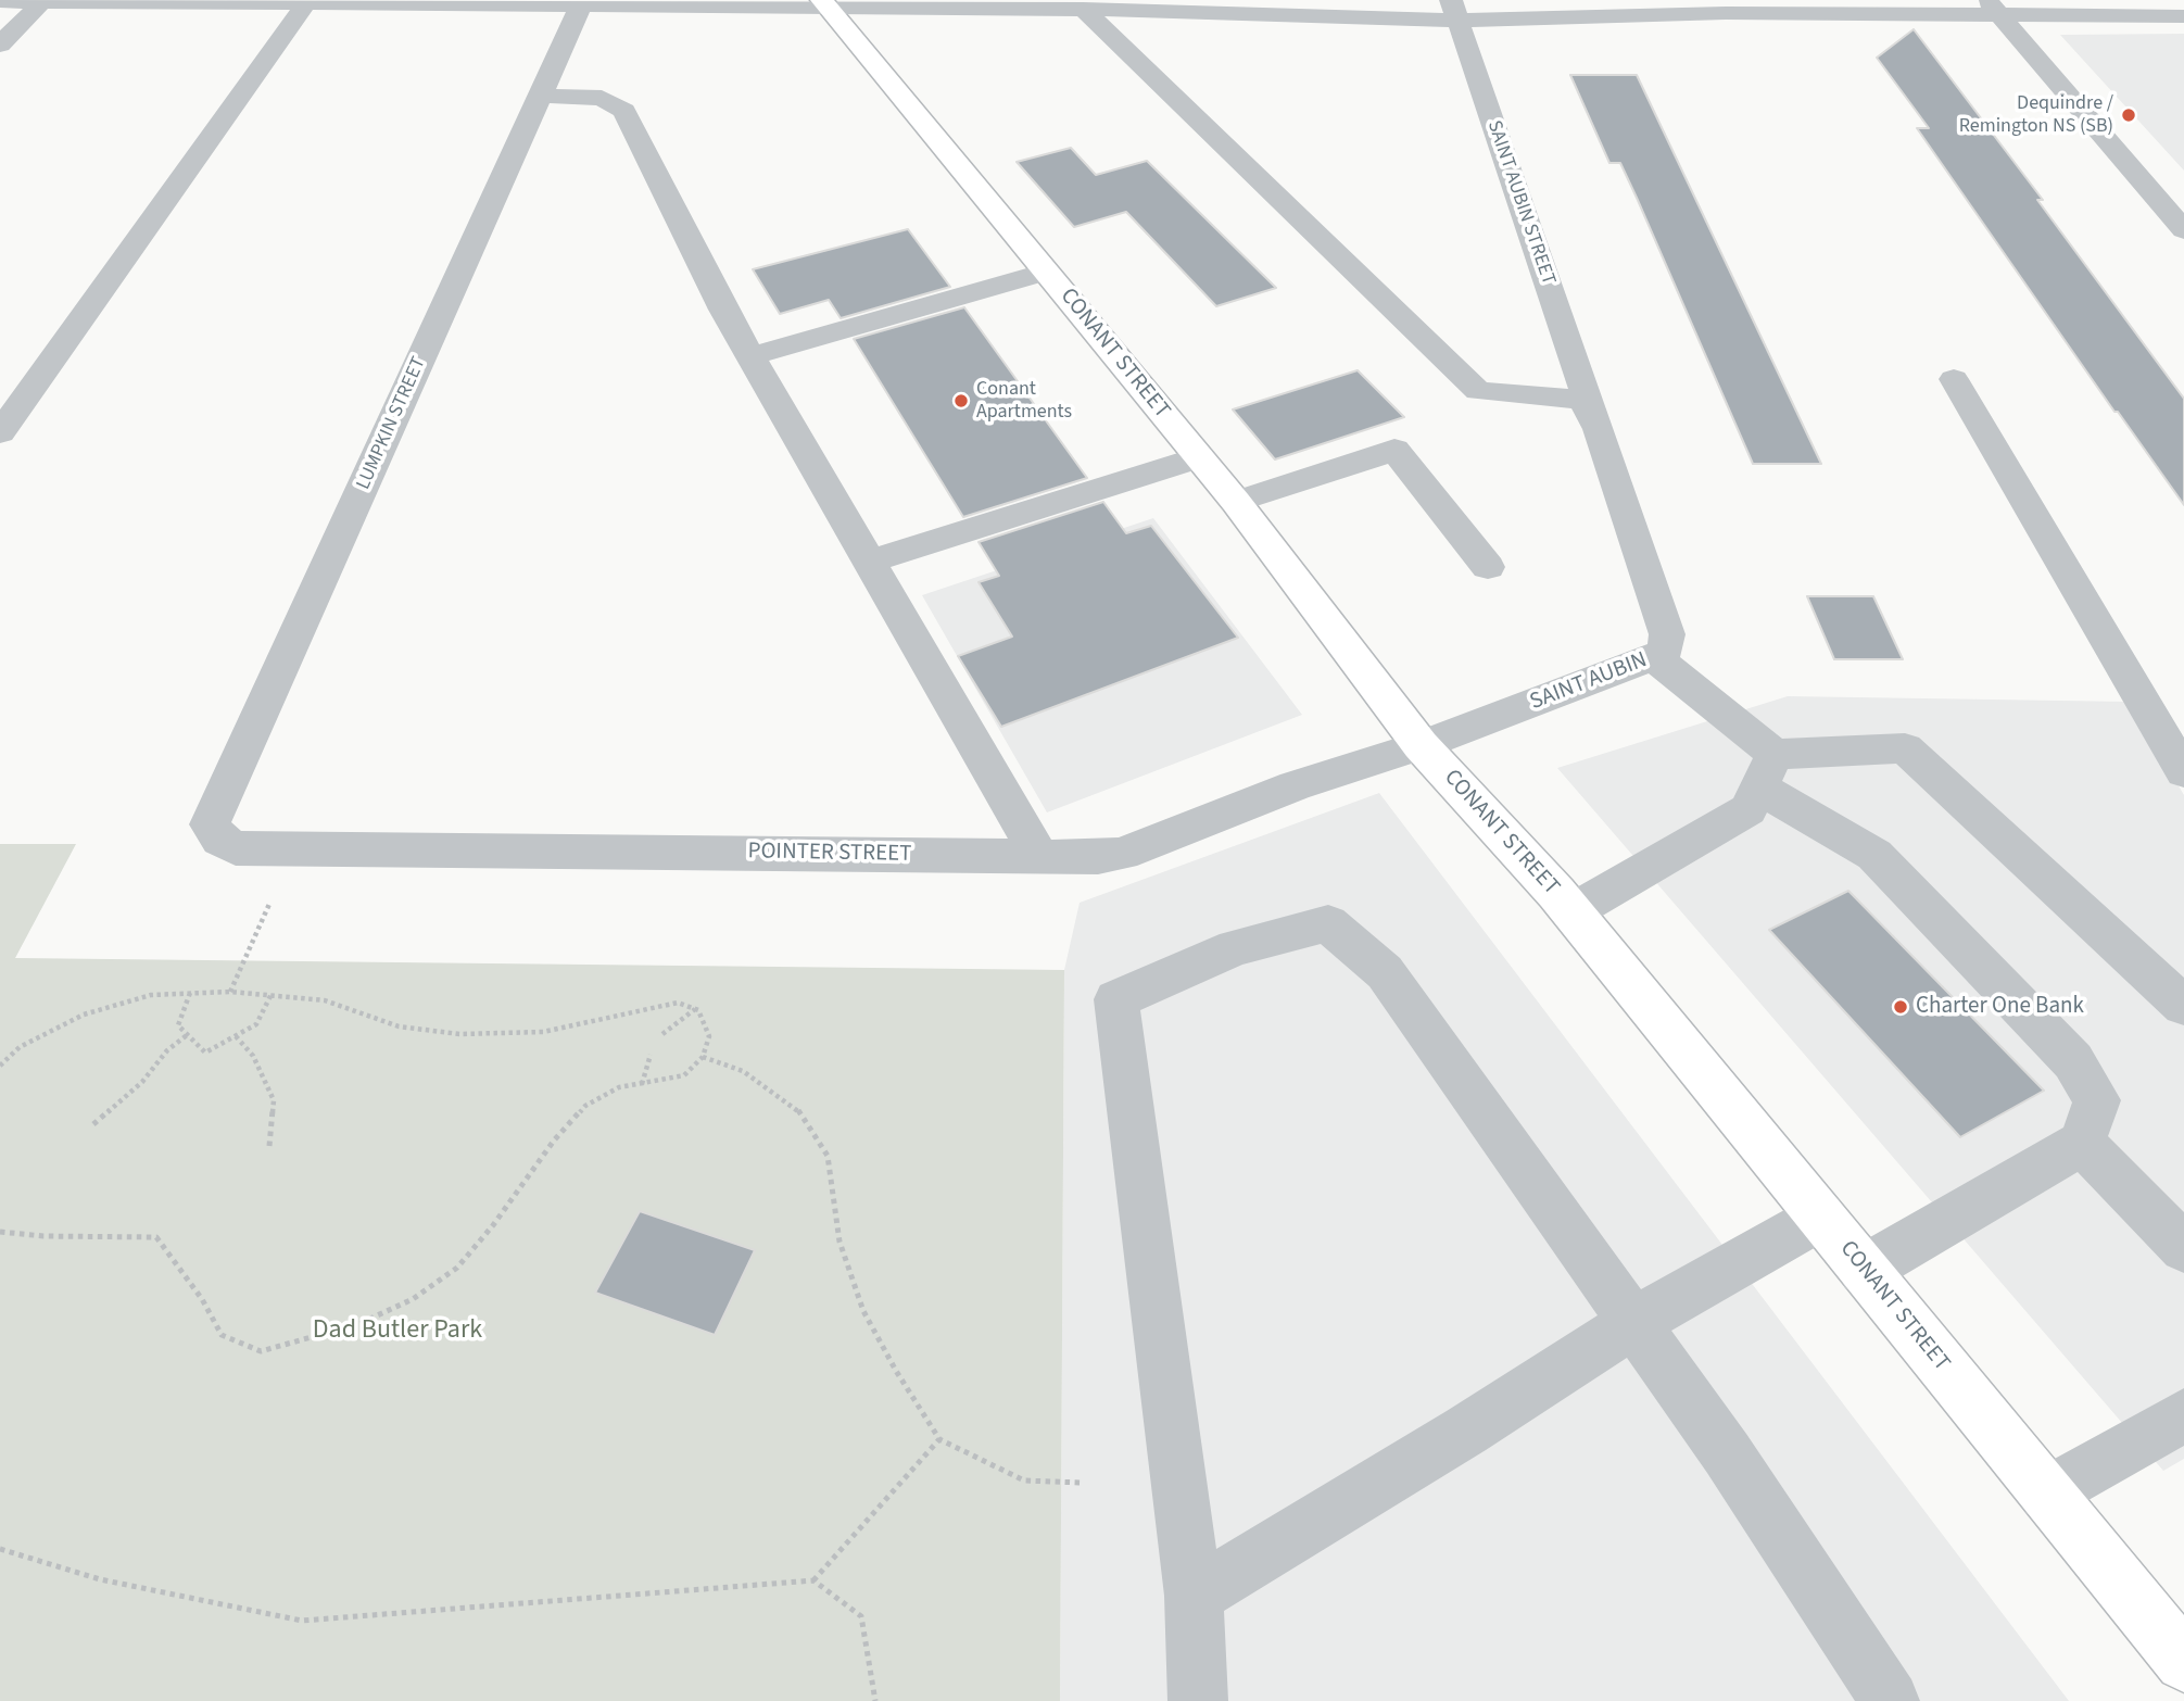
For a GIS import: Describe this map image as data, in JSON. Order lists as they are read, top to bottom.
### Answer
{
  "streets": {
    "main road": ["CONANT STREET"],
    "street": [
      "SAINT AUBIN STREET",
      "LUMPKIN STREET",
      "SAINT AUBIN",
      "POINTER STREET"
    ]
  },
  "crossings": [
    ["SAINT AUBIN STREET", "SAINT AUBIN"],
    ["CONANT STREET", "SAINT AUBIN"],
    ["CONANT STREET", "POINTER STREET"],
    ["LUMPKIN STREET", "POINTER STREET"],
    ["SAINT AUBIN", "POINTER STREET"]
  ],
  "parks": ["Dad Butler Park"],
  "places": ["Dequindre / Remington NS (SB)", "Conant Apartments", "Charter One Bank"]
}
